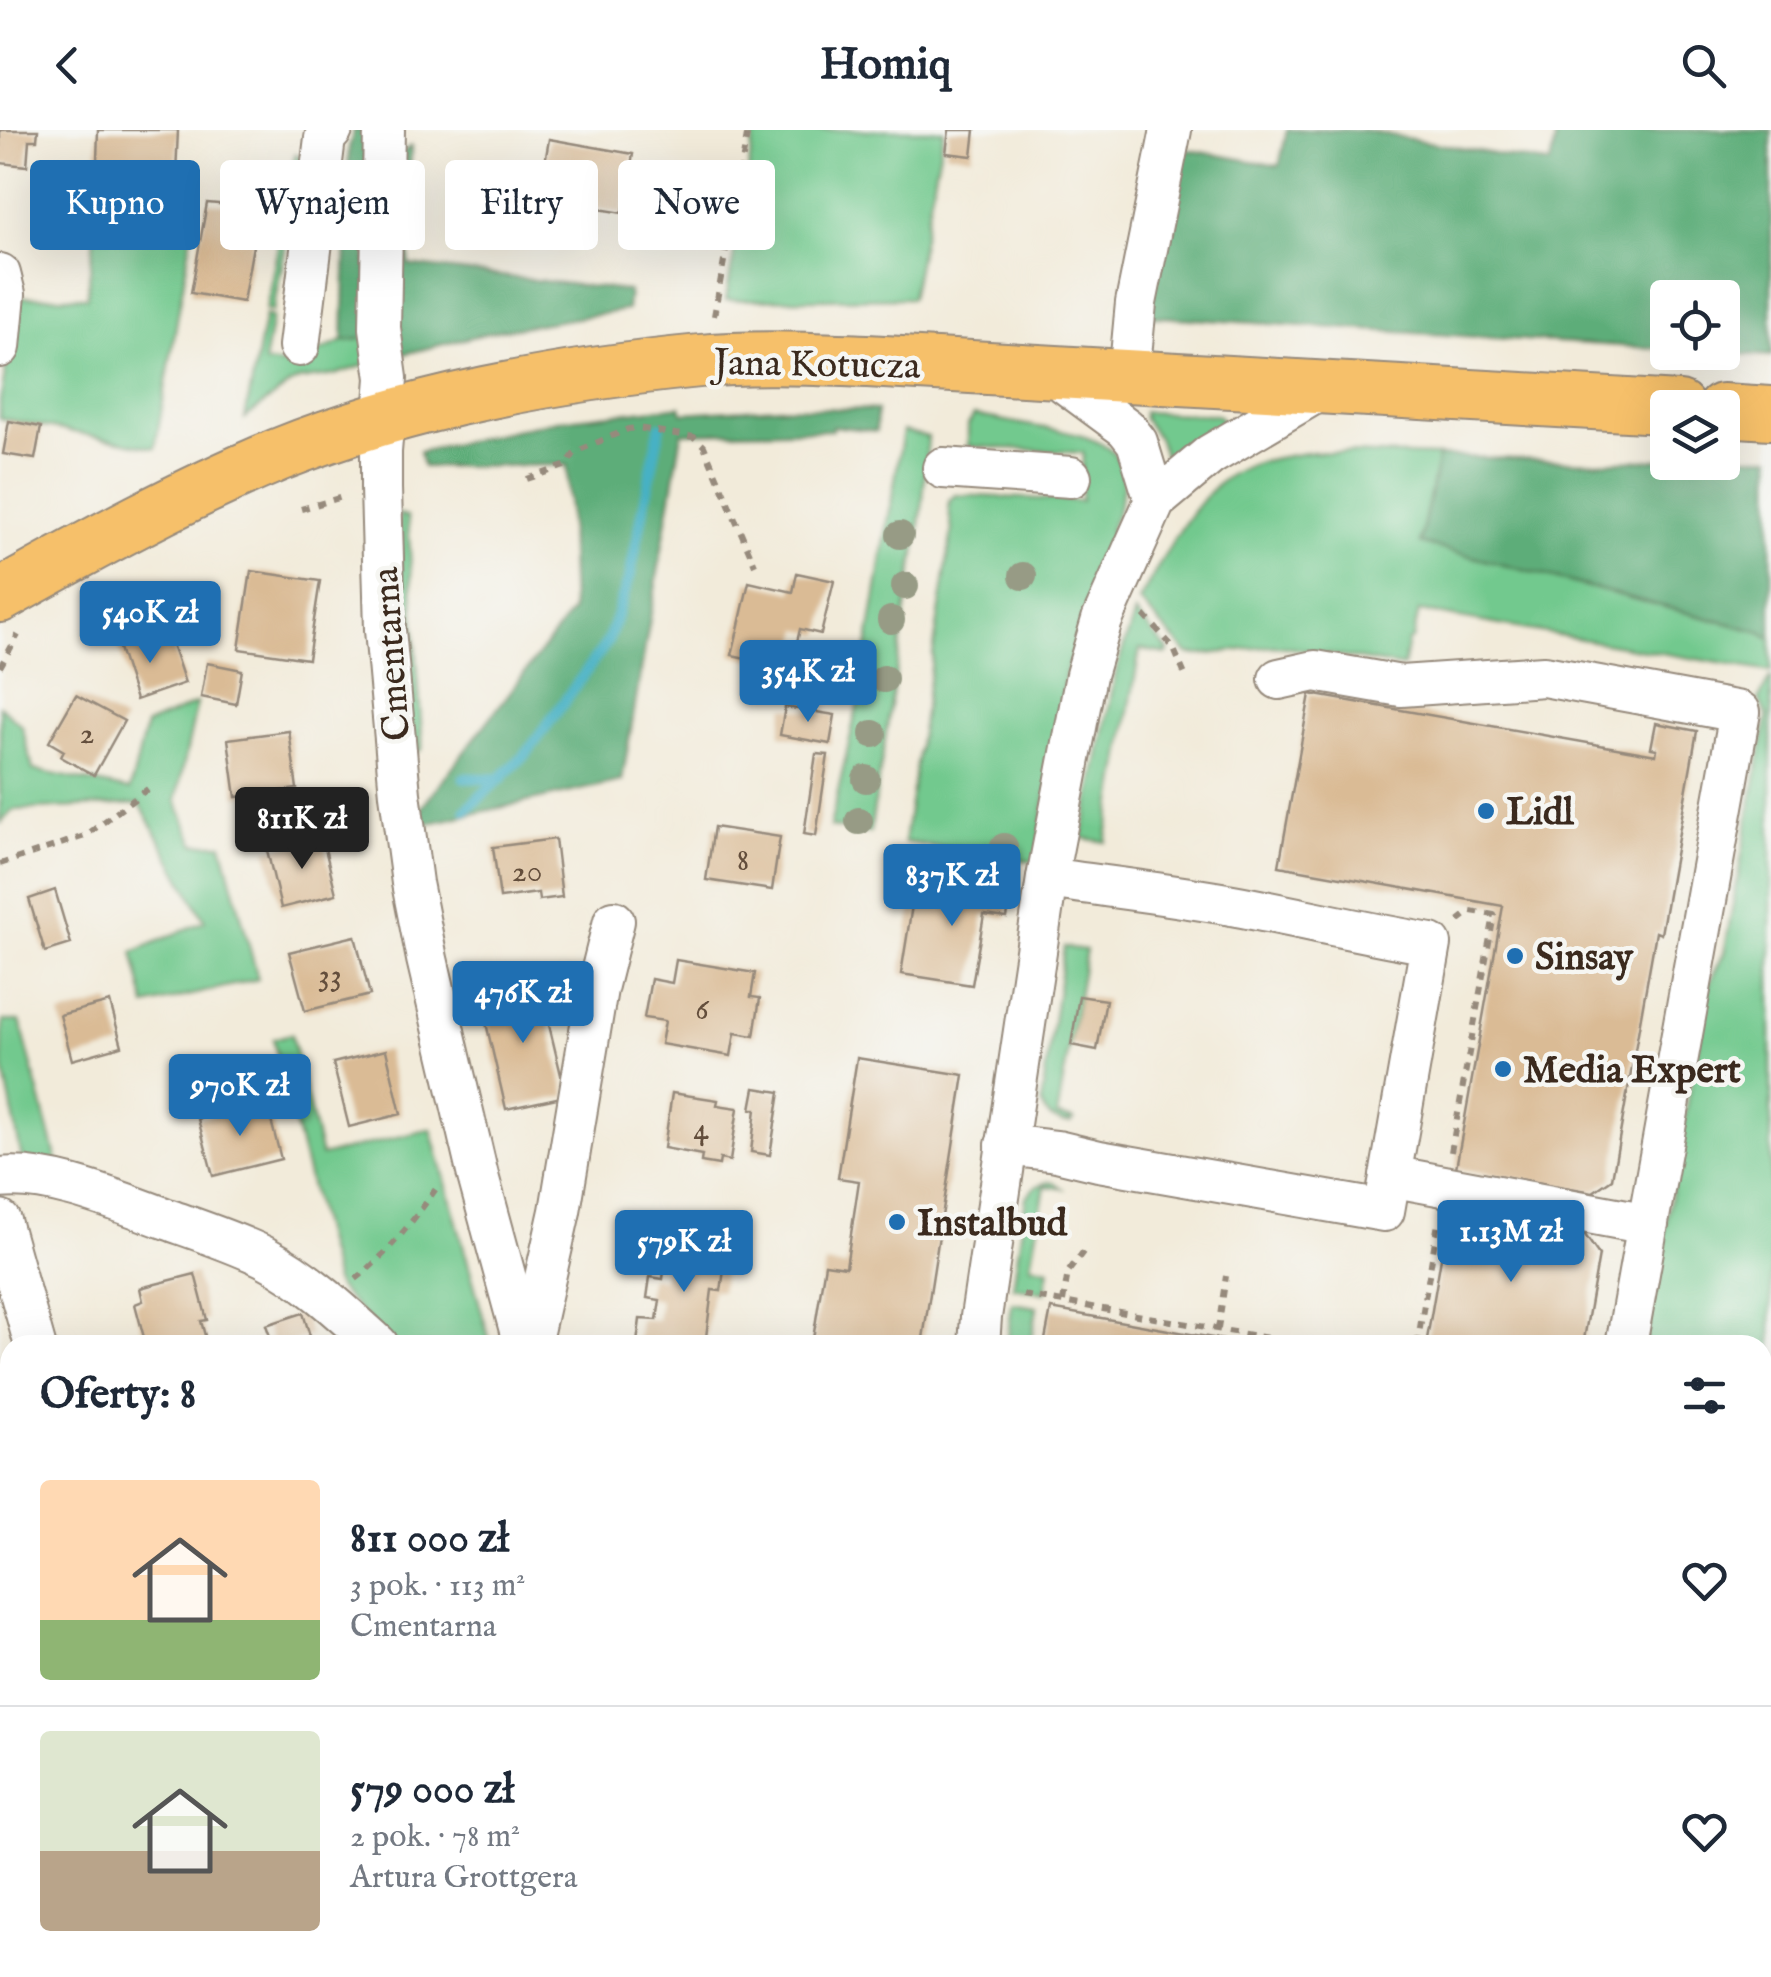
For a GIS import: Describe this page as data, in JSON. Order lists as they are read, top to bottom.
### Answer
{
  "streets": {
    "main road": ["Jana Kotucza"],
    "street": ["Cmentarna"]
  },
  "crossings": [
    ["Jana Kotucza", "Cmentarna"]
  ],
  "places": [
    "Lidl",
    "Sinsay",
    "Media Expert",
    "Instalbud"
  ],
  "house_numbers": [
    "2",
    "8",
    "20",
    "33",
    "6",
    "4"
  ],
  "page": {
    "header": "Homiq",
    "chip": [
      "Kupno",
      "Wynajem",
      "Filtry",
      "Nowe"
    ],
    "price": [
      "540K zł",
      "354K zł",
      "811K zł",
      "837K zł",
      "476K zł",
      "970K zł",
      "1.13M zł",
      "579K zł"
    ],
    "heading": "Oferty: 8",
    "list": [
      {
        "name": "811 000 zł",
        "note": "3 pok. · 113 m² · Cmentarna"
      },
      {
        "name": "579 000 zł",
        "note": "2 pok. · 78 m² · Artura Grottgera"
      }
    ]
  }
}
